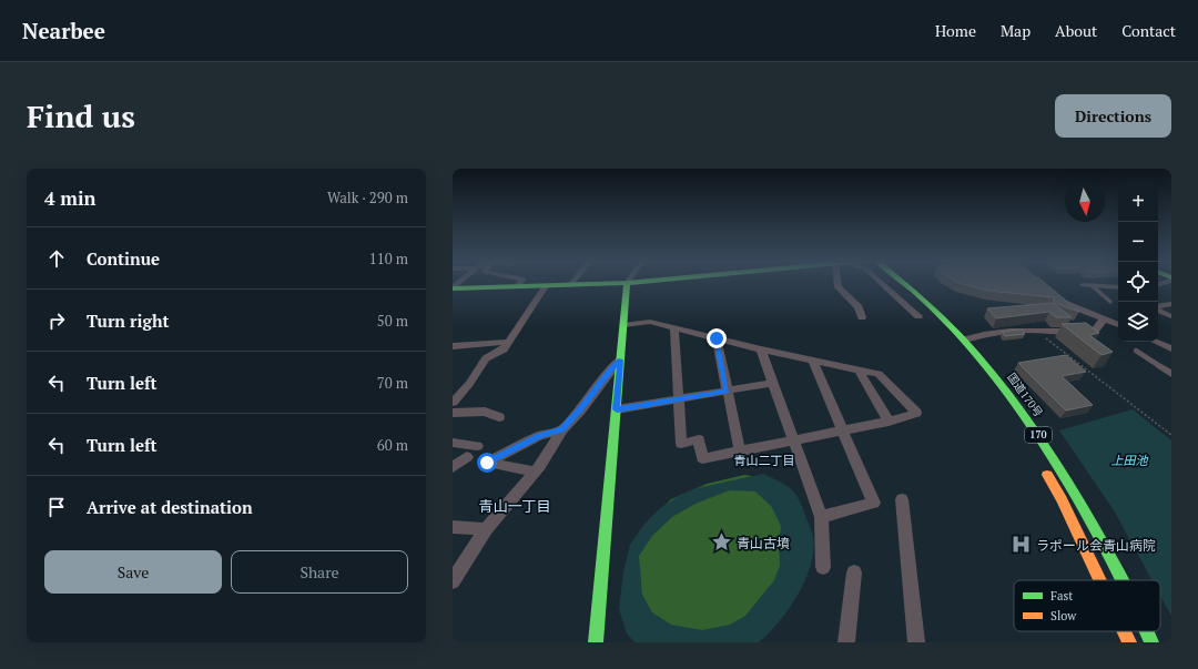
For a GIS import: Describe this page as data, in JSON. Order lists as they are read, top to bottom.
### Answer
{
  "streets": {
    "main road": ["国道170号", "170"]
  },
  "districts": ["青山二丁目", "青山一丁目"],
  "water": ["上田池"],
  "places": {
    "place": ["青山古墳"],
    "hospital": ["ラポール会青山病院"]
  },
  "legend": ["Fast", "Slow"],
  "north": "bottom",
  "page": {
    "header": "Nearbee",
    "nav": [
      "Home",
      "Map",
      "About",
      "Contact"
    ],
    "buttons": [
      "Directions",
      ["Save", "Share"]
    ],
    "title": "Find us",
    "heading": ["4 min", "Walk · 290 m"],
    "map_buttons": ["+", "−"],
    "list": [
      ["Continue", "110 m"],
      ["Turn right", "50 m"],
      ["Turn left", "70 m"],
      ["Turn left", "60 m"],
      "Arrive at destination"
    ]
  }
}
